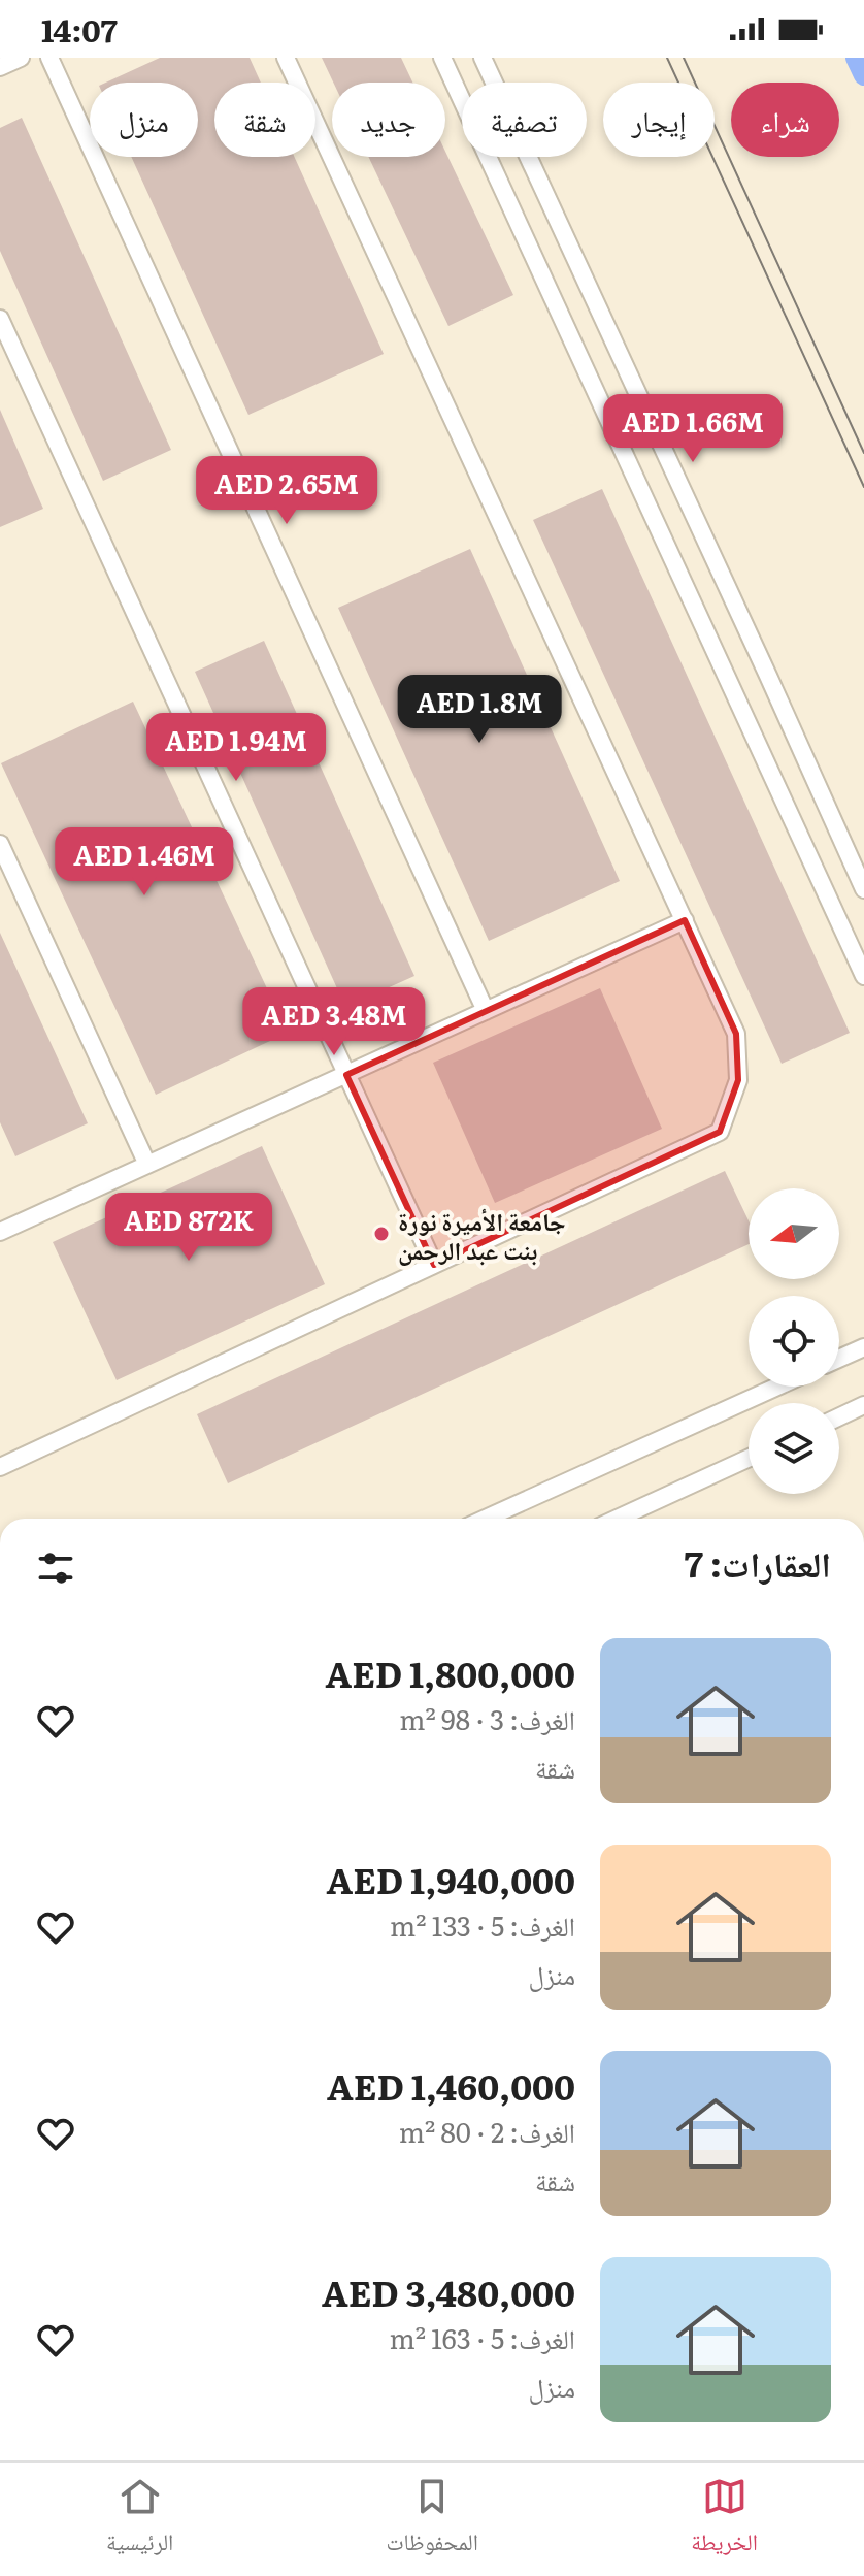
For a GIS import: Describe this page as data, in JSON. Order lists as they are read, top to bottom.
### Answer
{
  "places": ["جامعة الأميرة نورة بنت عبد الرحمن"],
  "north": "left",
  "page": {
    "status": "14:07",
    "chip": [
      "شراء",
      "إيجار",
      "تصفية",
      "جديد",
      "شقة",
      "منزل"
    ],
    "price": [
      "AED 1.66M",
      "AED 2.65M",
      "AED 1.8M",
      "AED 1.94M",
      "AED 1.46M",
      "AED 3.48M",
      "AED 872K"
    ],
    "heading": "العقارات: 7",
    "list": [
      {
        "name": "AED 1,800,000",
        "note": "الغرف: 3 · 98 m² · شقة"
      },
      {
        "name": "AED 1,940,000",
        "note": "الغرف: 5 · 133 m² · منزل"
      },
      {
        "name": "AED 1,460,000",
        "note": "الغرف: 2 · 80 m² · شقة"
      },
      {
        "name": "AED 3,480,000",
        "note": "الغرف: 5 · 163 m² · منزل"
      }
    ],
    "tabs": ["الخريطة", "المحفوظات", "الرئيسية"]
  }
}
